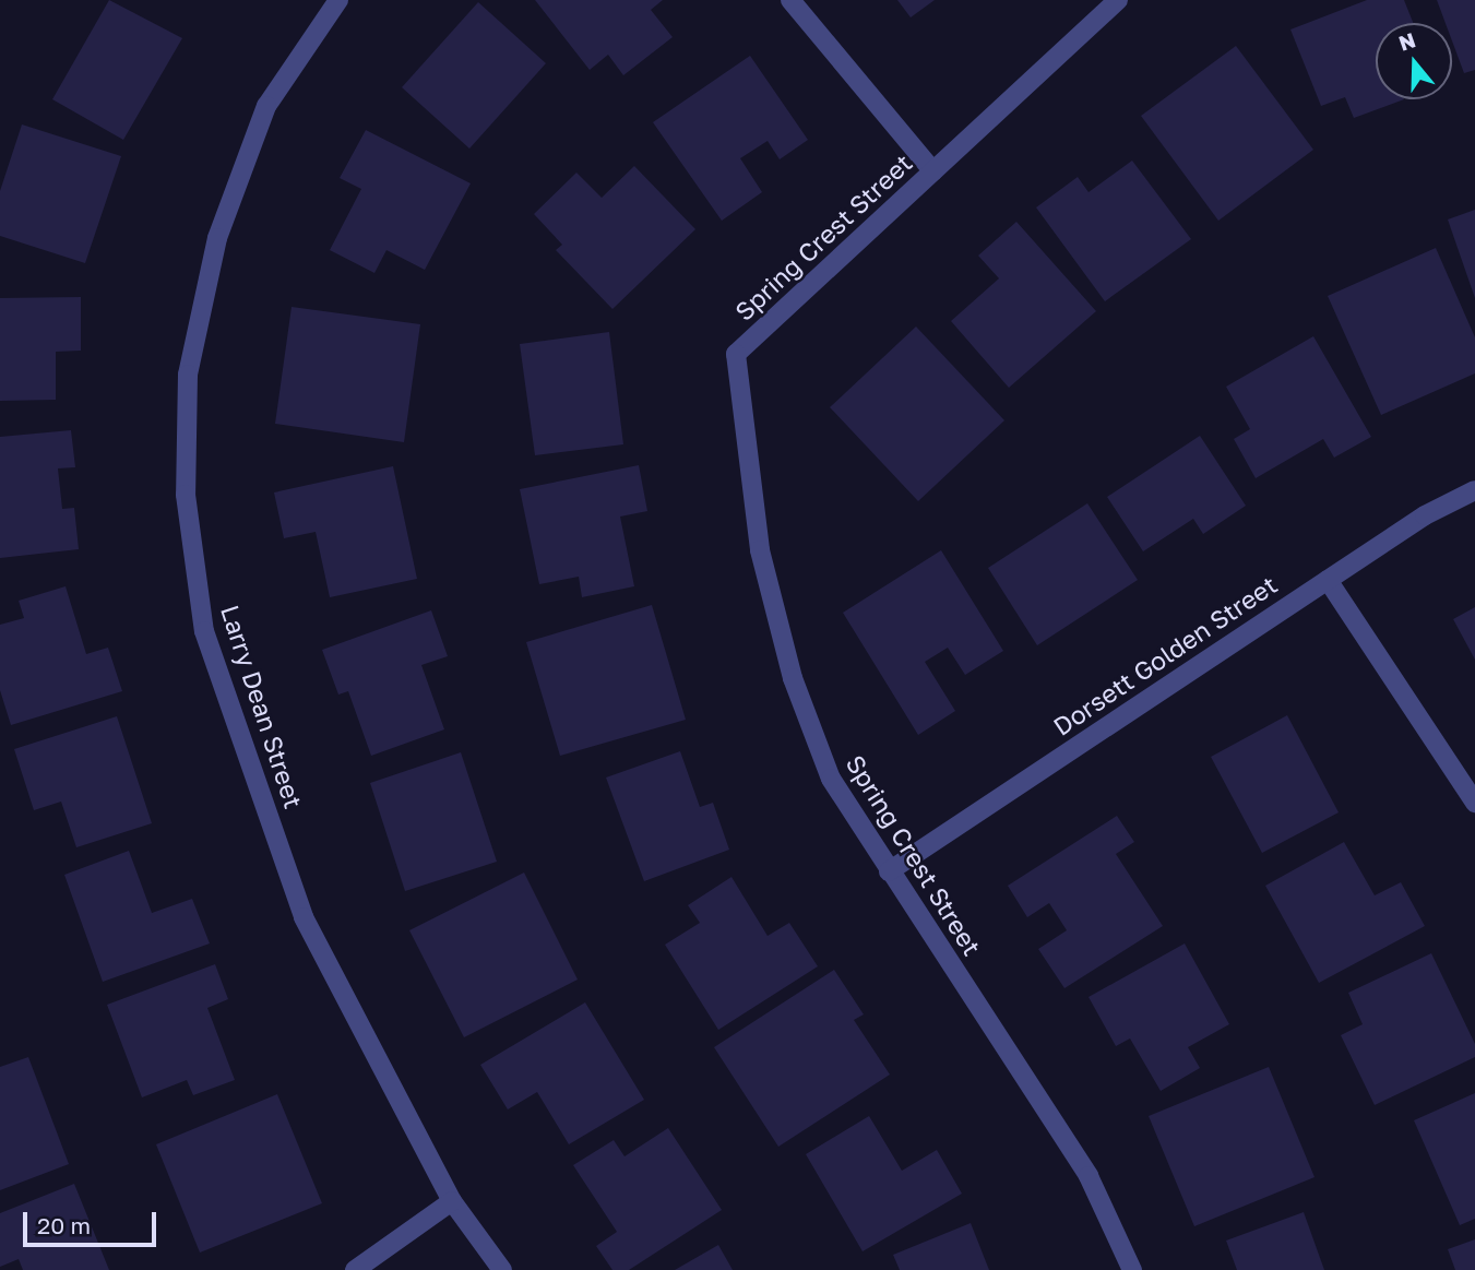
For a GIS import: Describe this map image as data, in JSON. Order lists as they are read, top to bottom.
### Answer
{
  "streets": {
    "street": ["Spring Crest Street", "Dorsett Golden Street", "Larry Dean Street"]
  },
  "crossings": [
    ["Spring Crest Street", "Dorsett Golden Street"]
  ],
  "scale_bar": "20 m",
  "north": "top"
}
